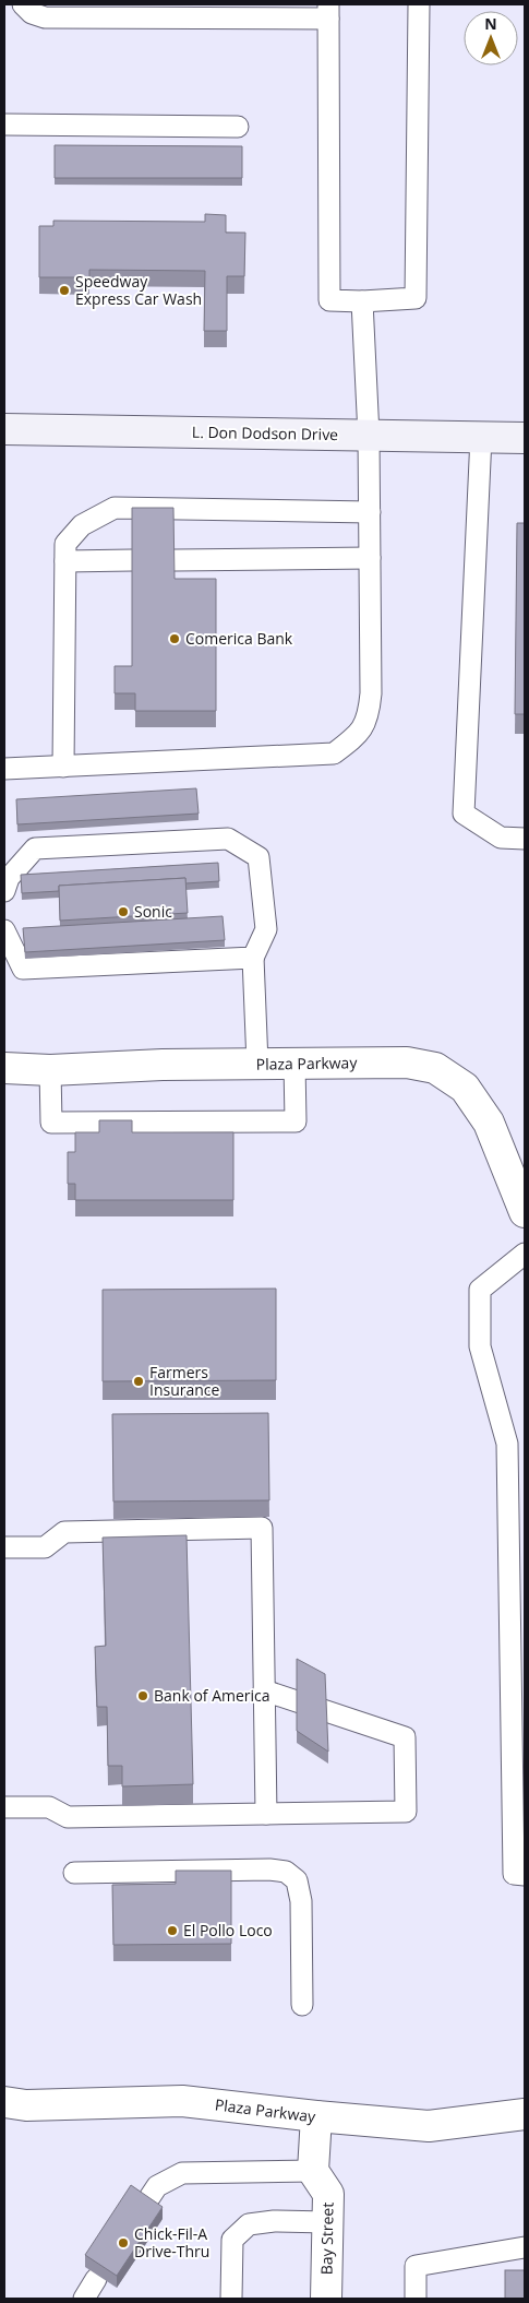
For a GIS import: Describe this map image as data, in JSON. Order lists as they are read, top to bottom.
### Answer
{
  "streets": {
    "street": ["L. Don Dodson Drive", "Plaza Parkway", "Bay Street"]
  },
  "places": [
    "Speedway Express Car Wash",
    "Comerica Bank",
    "Sonic",
    "Farmers Insurance",
    "Bank of America",
    "El Pollo Loco",
    "Chick-Fil-A Drive-Thru"
  ],
  "north": "top"
}
